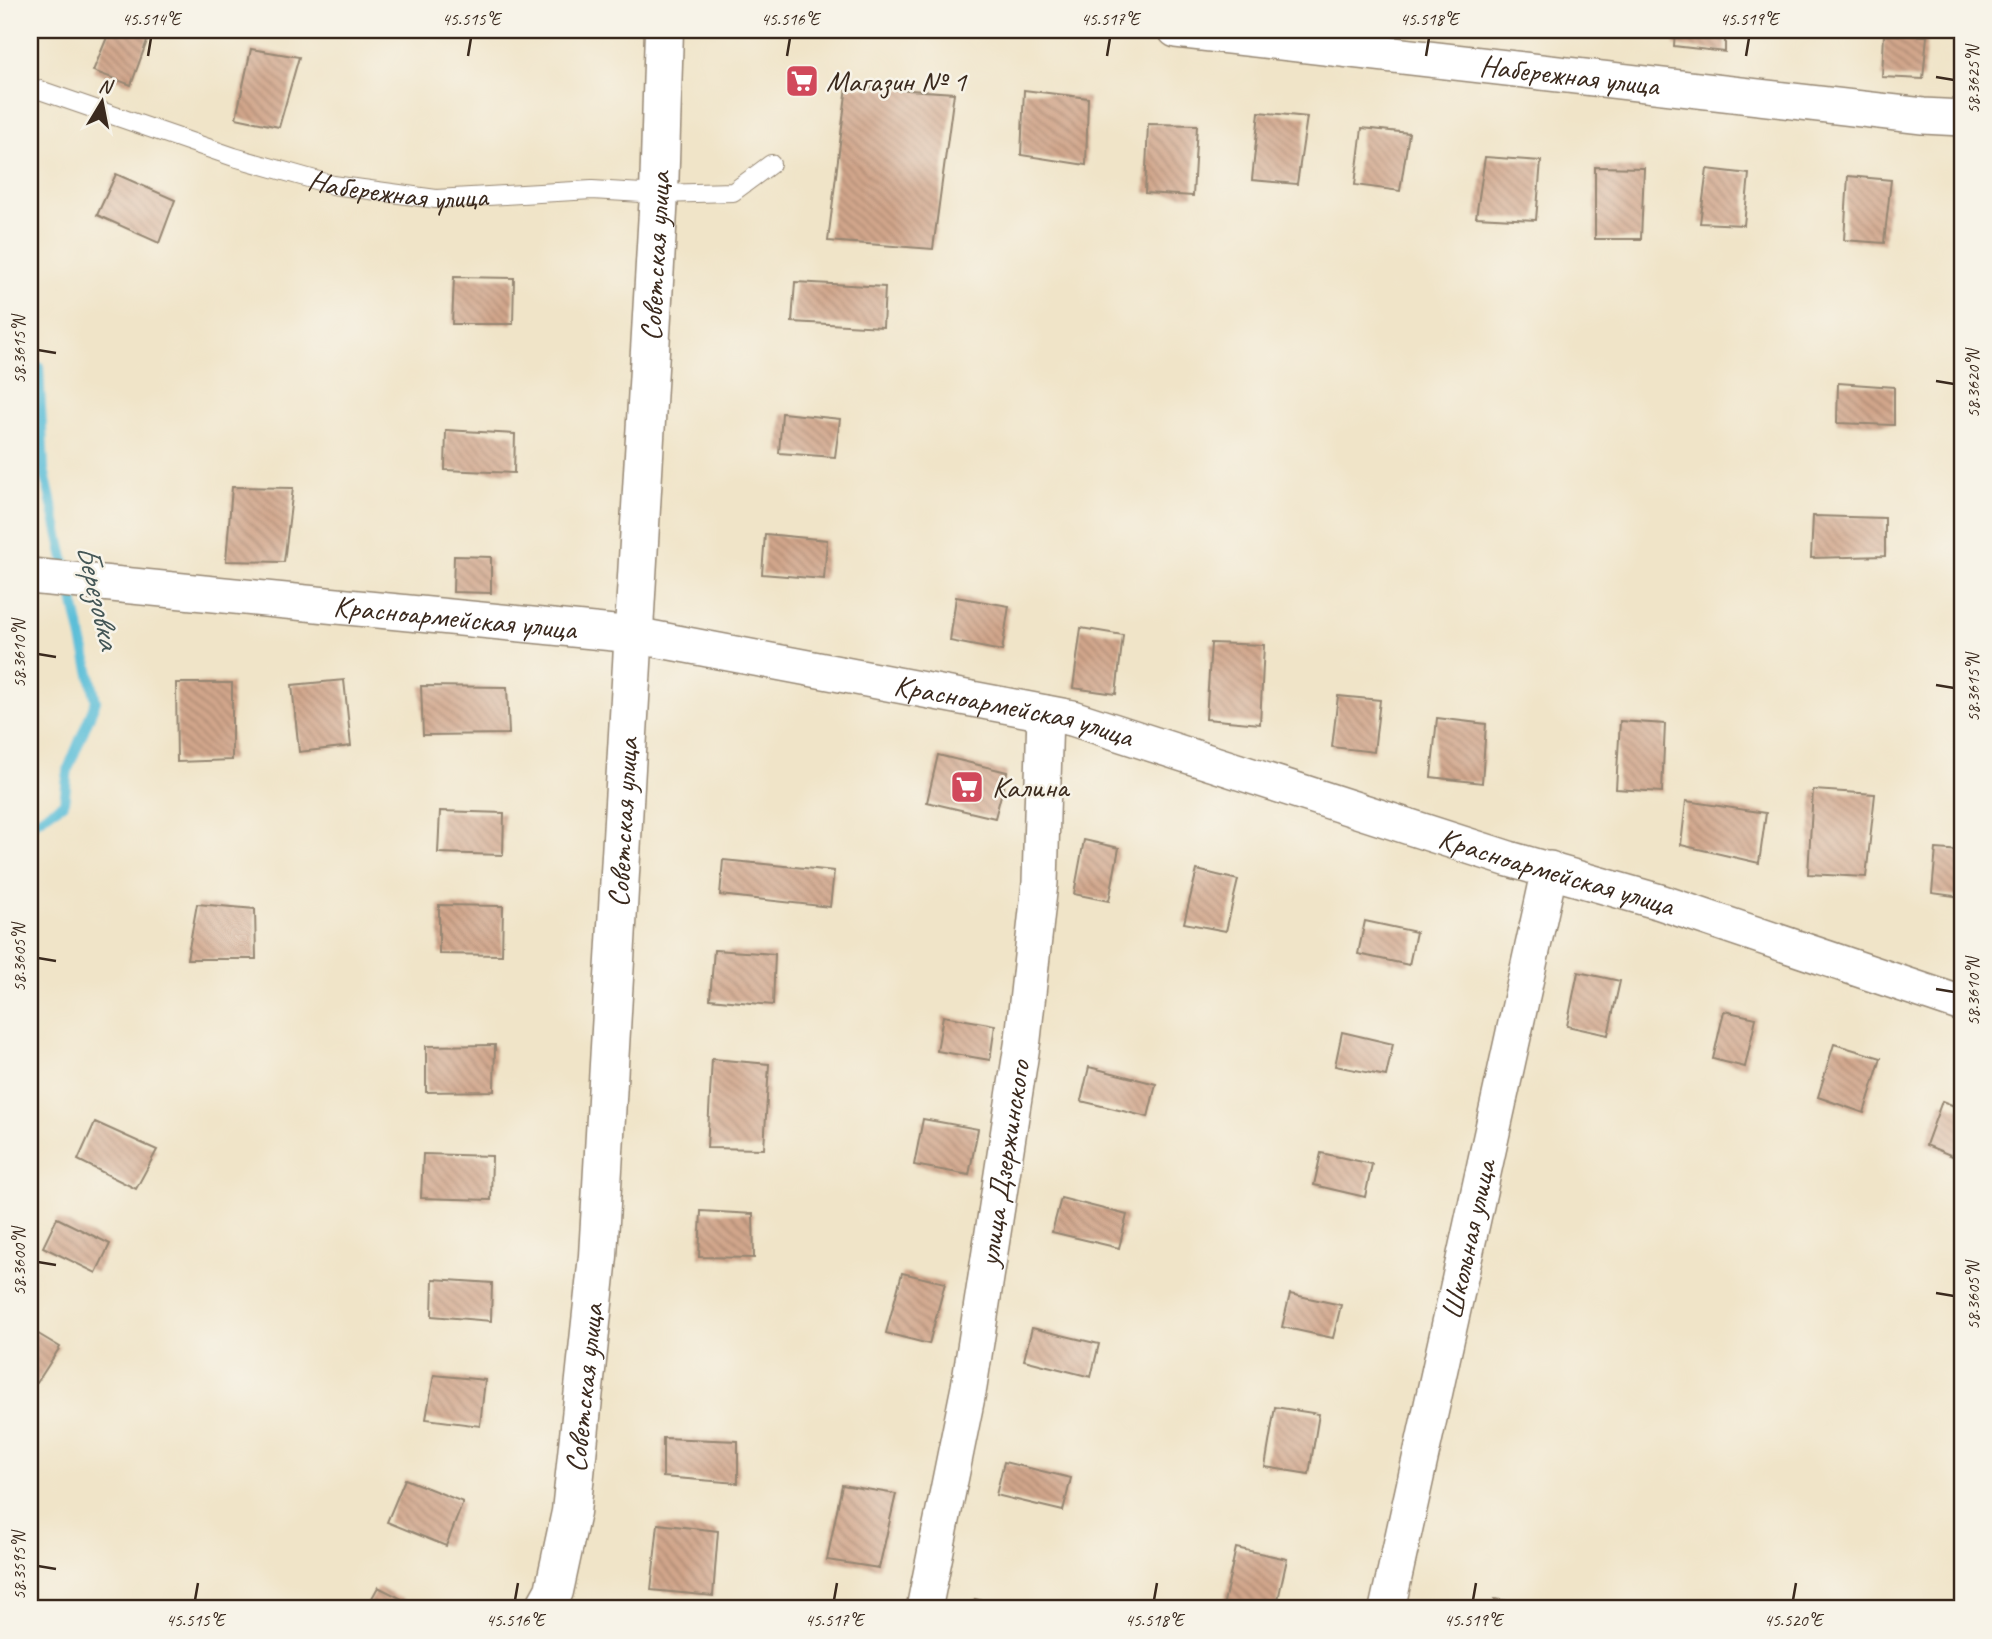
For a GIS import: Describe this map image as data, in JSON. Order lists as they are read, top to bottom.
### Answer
{
  "streets": {
    "street": [
      "Набережная улица",
      "Советская улица",
      "Красноармейская улица",
      "улица Дзержинского",
      "Школьная улица"
    ]
  },
  "crossings": [
    ["Набережная улица", "Советская улица"],
    ["Советская улица", "Красноармейская улица"],
    ["Красноармейская улица", "улица Дзержинского"],
    ["Красноармейская улица", "Школьная улица"]
  ],
  "water": ["Березовка"],
  "places": {
    "supermarket": ["Магазин № 1", "Калина"]
  },
  "north": "top",
  "coordinates": [
    "45.514°E",
    "45.515°E",
    "45.516°E",
    "45.517°E",
    "45.518°E",
    "45.519°E",
    "58.3625°N",
    "58.3615°N",
    "58.3620°N",
    "58.3610°N",
    "58.3605°N",
    "58.3600°N",
    "58.3595°N",
    "45.520°E"
  ]
}
